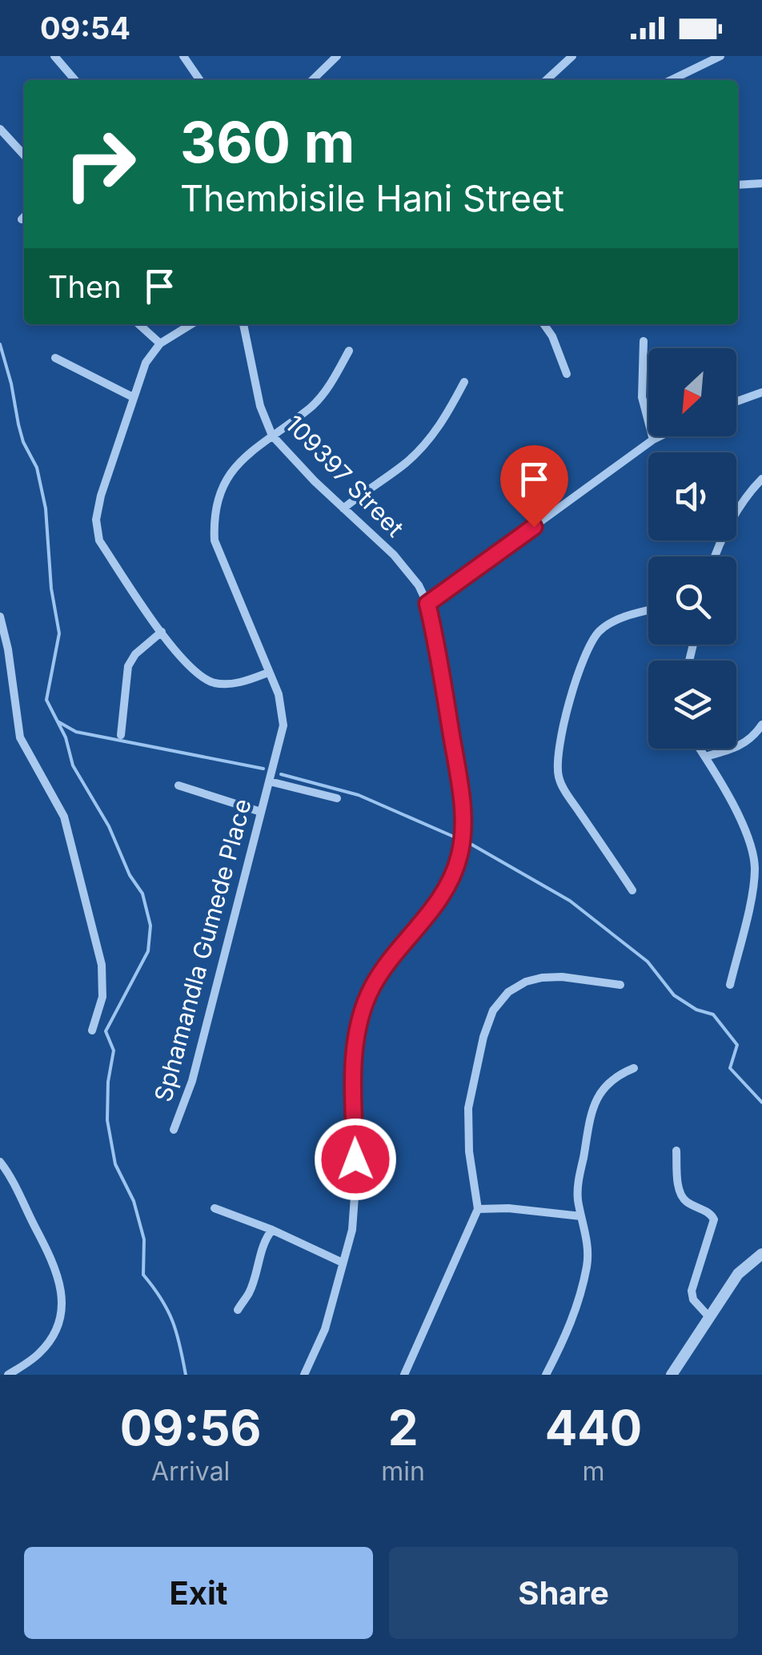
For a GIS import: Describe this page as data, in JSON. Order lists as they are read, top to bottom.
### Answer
{
  "streets": {
    "street": ["109397 Street", "Sphamandla Gumede Place"]
  },
  "crossings": [
    ["109397 Street", "Sphamandla Gumede Place"]
  ],
  "north": "bottom left",
  "page": {
    "status": "09:54",
    "turn": ["360 m", "Thembisile Hani Street"],
    "then": "Then",
    "eta": [
      "09:56",
      "Arrival",
      "2",
      "min",
      "440",
      "m"
    ],
    "buttons": ["Exit", "Share"]
  }
}
